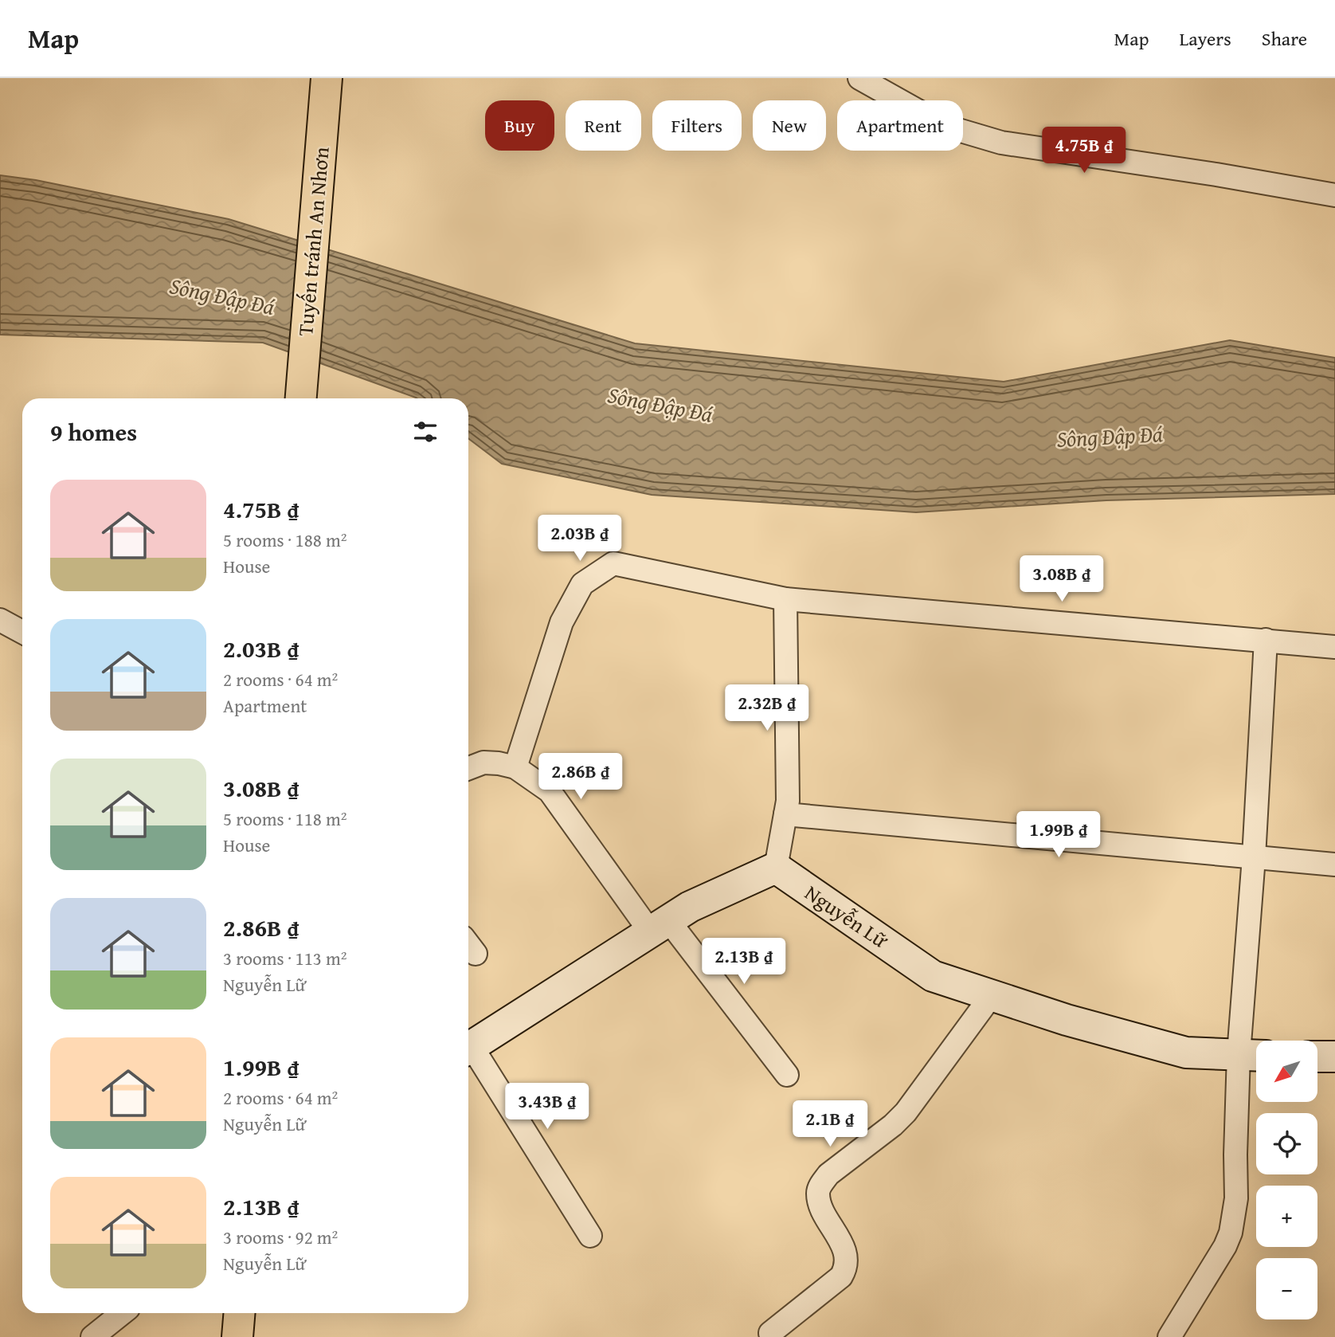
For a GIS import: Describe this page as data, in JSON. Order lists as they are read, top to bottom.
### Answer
{
  "streets": {
    "highway": ["Tuyến tránh An Nhơn"],
    "street": ["Nguyễn Lữ"]
  },
  "water": ["Sông Đập Đá"],
  "north": "bottom left",
  "page": {
    "header": "Map",
    "nav": ["Map", "Layers", "Share"],
    "chip": [
      "Buy",
      "Rent",
      "Filters",
      "New",
      "Apartment"
    ],
    "price": [
      "4.75B ₫",
      "2.03B ₫",
      "3.08B ₫",
      "2.32B ₫",
      "2.86B ₫",
      "1.99B ₫",
      "2.13B ₫",
      "3.43B ₫",
      "2.1B ₫"
    ],
    "heading": "9 homes",
    "list": [
      {
        "name": "4.75B ₫",
        "note": "5 rooms · 188 m² · House"
      },
      {
        "name": "2.03B ₫",
        "note": "2 rooms · 64 m² · Apartment"
      },
      {
        "name": "3.08B ₫",
        "note": "5 rooms · 118 m² · House"
      },
      {
        "name": "2.86B ₫",
        "note": "3 rooms · 113 m² · Nguyễn Lữ"
      },
      {
        "name": "1.99B ₫",
        "note": "2 rooms · 64 m² · Nguyễn Lữ"
      },
      {
        "name": "2.13B ₫",
        "note": "3 rooms · 92 m² · Nguyễn Lữ"
      }
    ],
    "map_buttons": ["+", "−"]
  }
}
